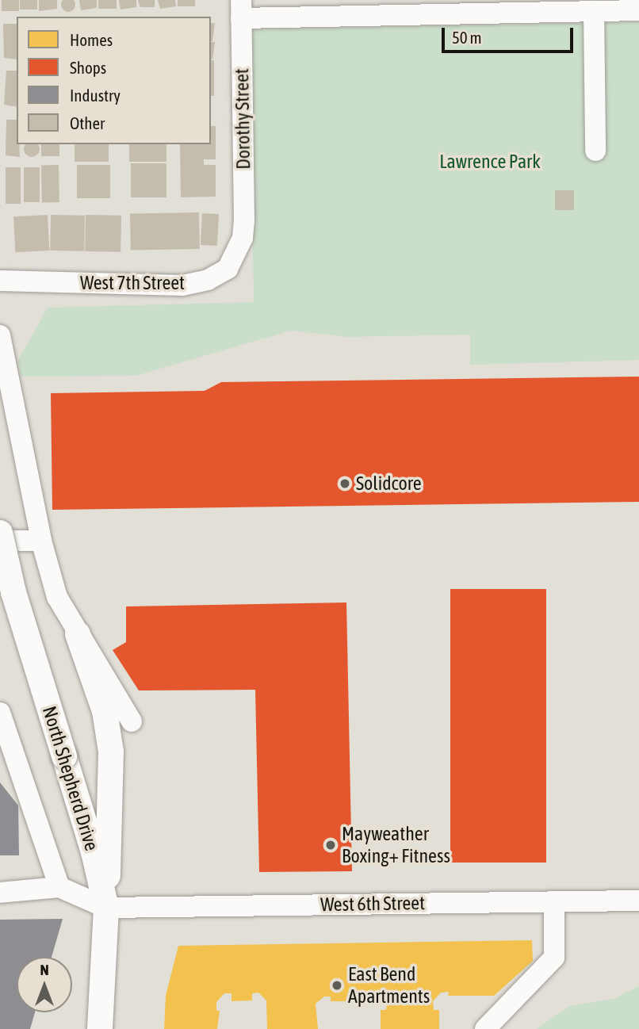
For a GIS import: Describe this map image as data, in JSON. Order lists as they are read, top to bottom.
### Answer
{
  "streets": {
    "main road": ["North Shepherd Drive"],
    "street": ["Dorothy Street", "West 7th Street", "West 6th Street"]
  },
  "crossings": [
    ["Dorothy Street", "West 7th Street"],
    ["North Shepherd Drive", "West 6th Street"]
  ],
  "parks": ["Lawrence Park"],
  "places": ["Solidcore", "Mayweather Boxing+ Fitness", "East Bend Apartments"],
  "legend": [
    "Homes",
    "Shops",
    "Industry",
    "Other"
  ],
  "scale_bar": "50 m",
  "north": "top"
}
